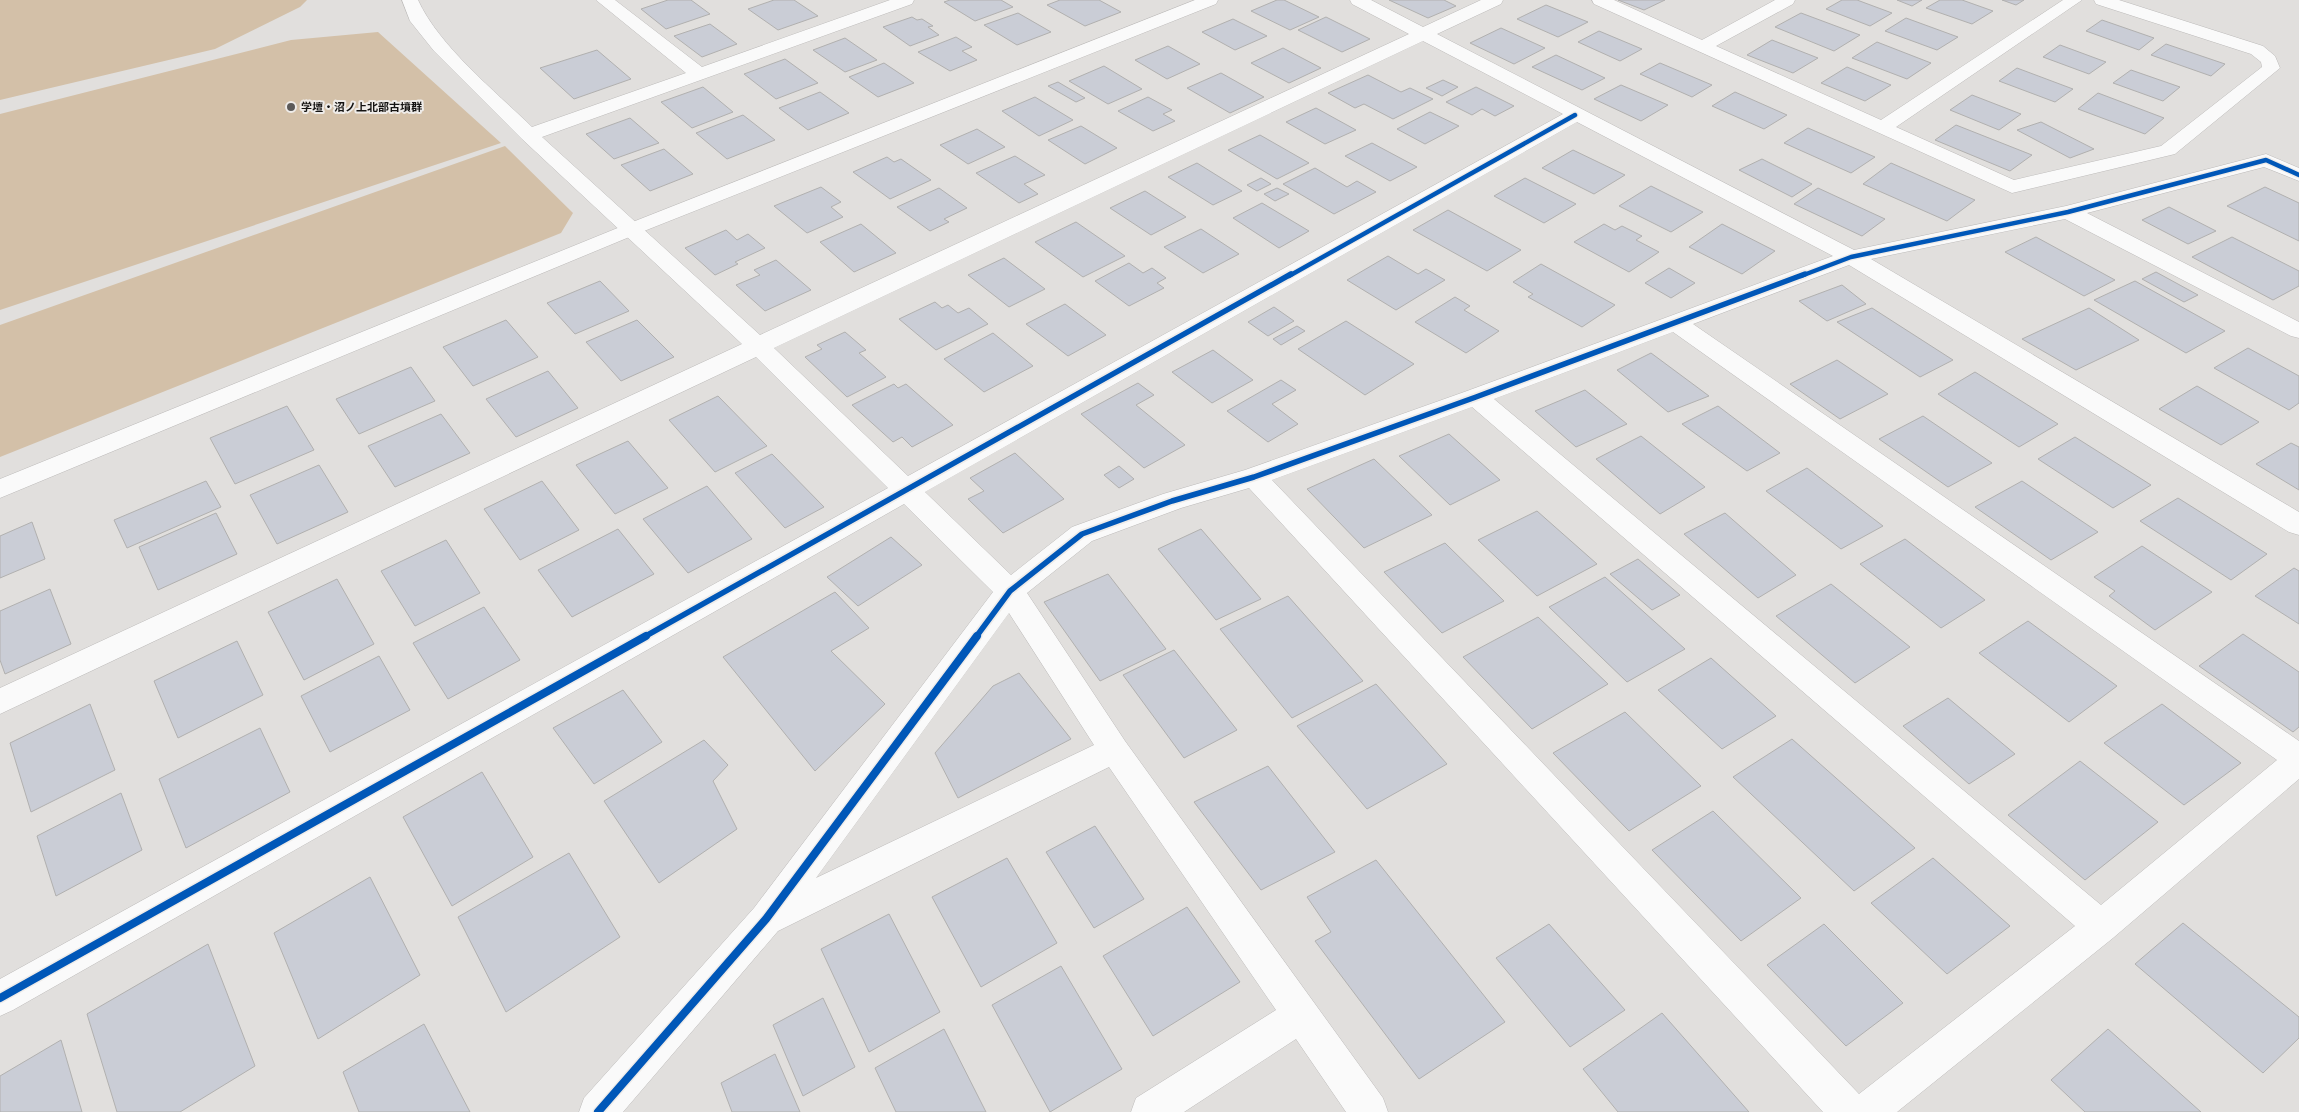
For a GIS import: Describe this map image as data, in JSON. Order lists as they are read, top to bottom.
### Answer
{
  "places": ["学壇・沼ノ上北部古墳群"]
}
